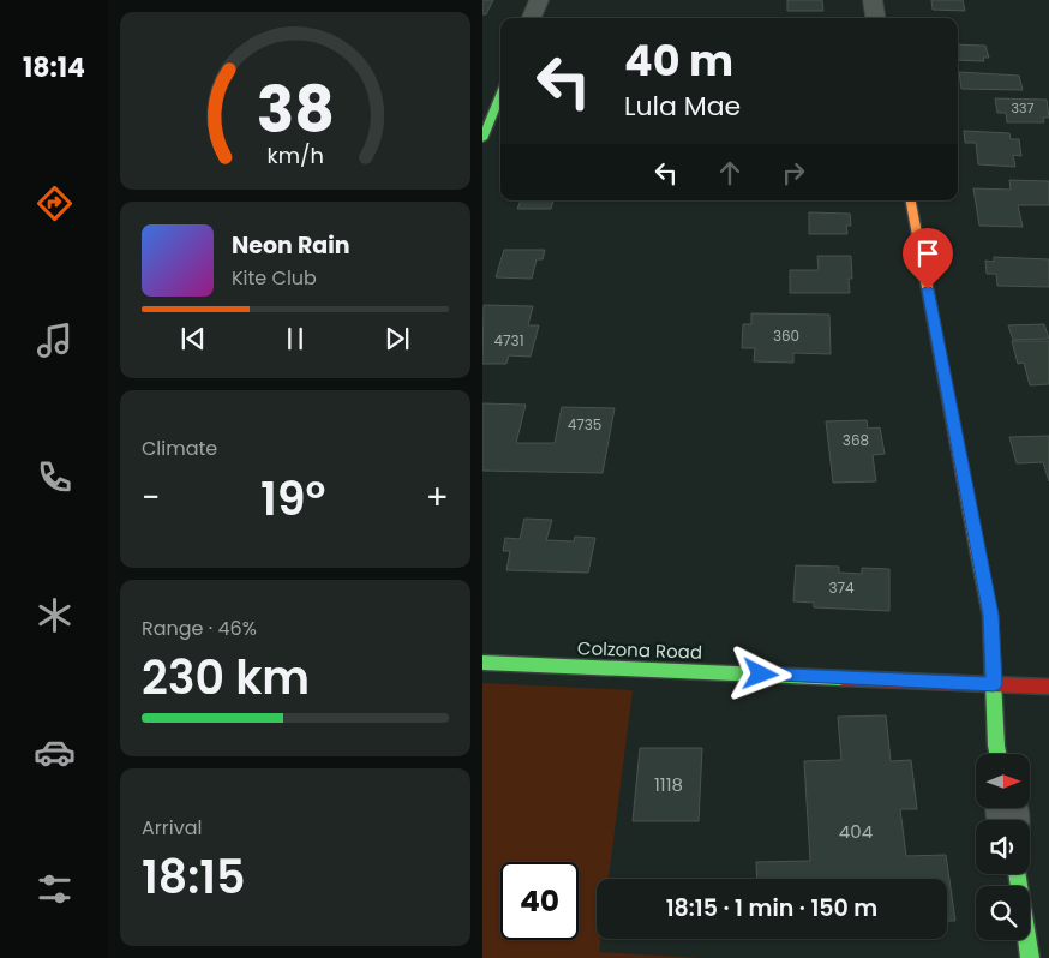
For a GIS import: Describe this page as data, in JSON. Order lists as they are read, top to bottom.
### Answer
{
  "streets": {
    "street": ["Colzona Road"]
  },
  "house_numbers": [
    "337",
    "360",
    "4731",
    "4735",
    "368",
    "374",
    "1118",
    "404"
  ],
  "north": "right",
  "page": {
    "tabs": "18:14",
    "turn": ["40 m", "Lula Mae"],
    "song": ["Neon Rain", "Kite Club"],
    "tile": [
      "Climate",
      ["Range · 46%", "230 km"],
      ["Arrival", "18:15"]
    ],
    "heat": ["−", "19°", "+"],
    "limit": "40",
    "trip": "18:15 · 1 min · 150 m",
    "gauge": ["38", "km/h"]
  }
}
